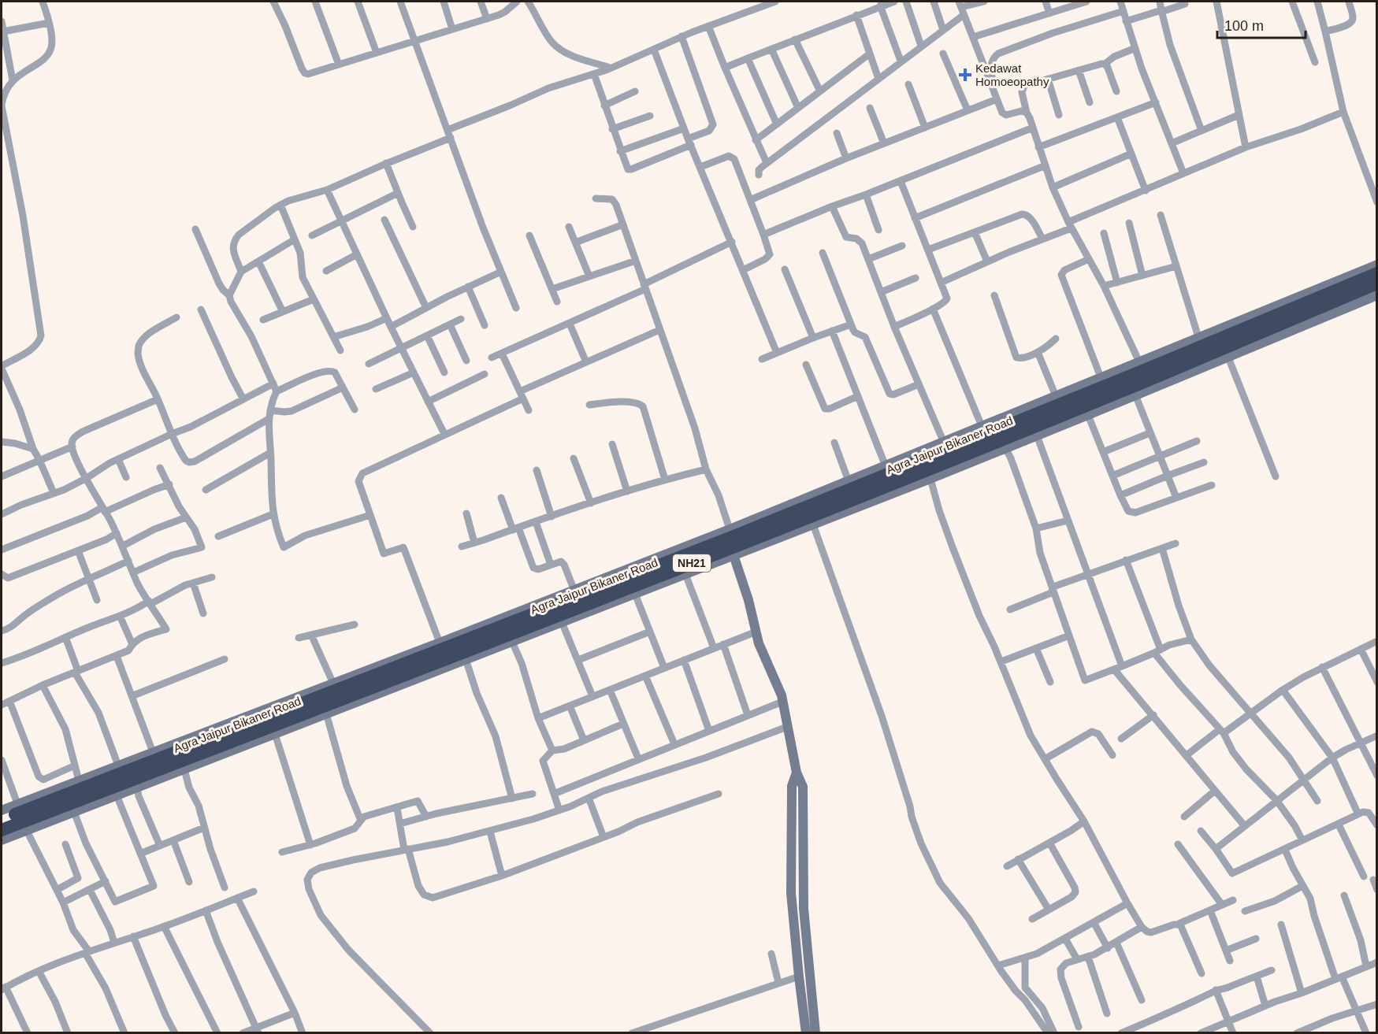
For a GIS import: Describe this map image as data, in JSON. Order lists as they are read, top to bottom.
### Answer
{
  "streets": {
    "highway": ["Agra Jaipur Bikaner Road", "NH21"]
  },
  "places": {
    "health": ["Kedawat Homoeopathy"]
  },
  "scale_bar": "100 m"
}
